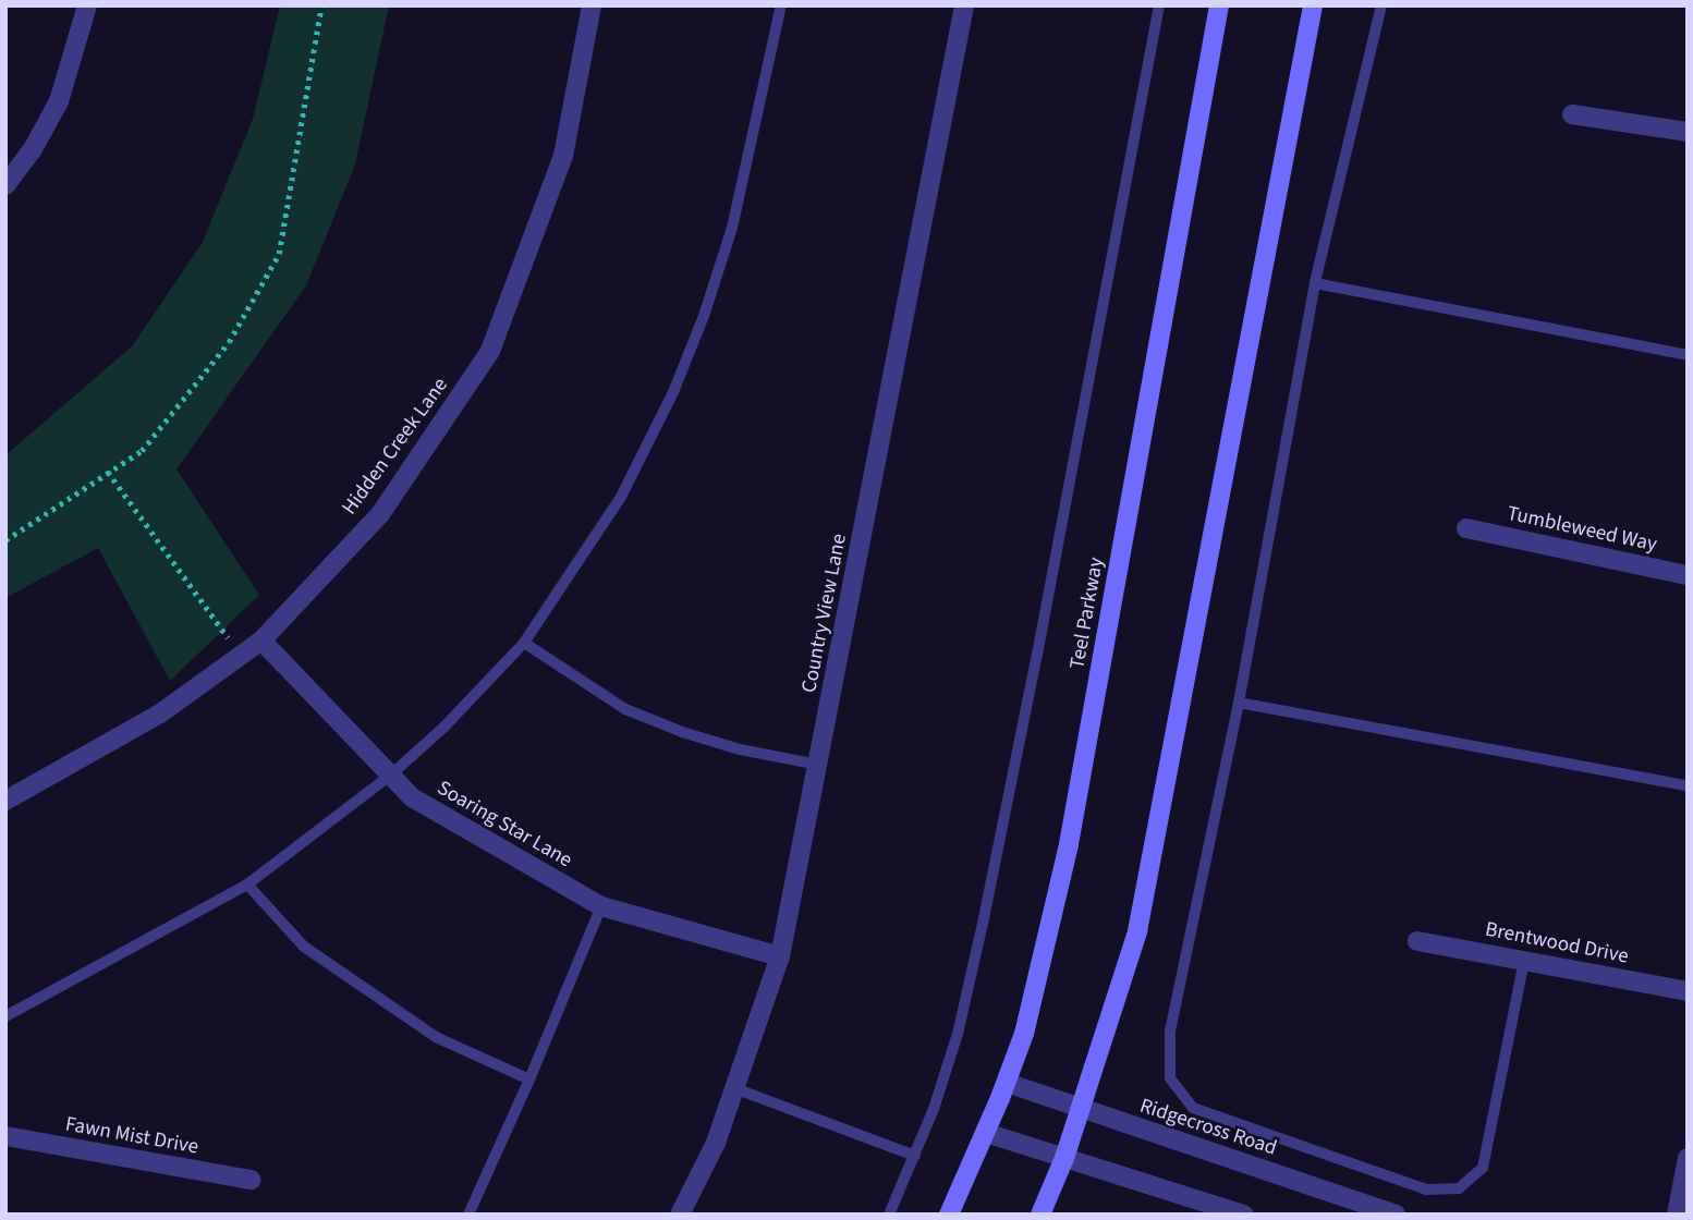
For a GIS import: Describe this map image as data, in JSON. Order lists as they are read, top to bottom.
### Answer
{
  "streets": {
    "main road": ["Teel Parkway"],
    "street": [
      "Hidden Creek Lane",
      "Tumbleweed Way",
      "Country View Lane",
      "Soaring Star Lane",
      "Brentwood Drive",
      "Ridgecross Road",
      "Fawn Mist Drive"
    ]
  },
  "crossings": [
    ["Hidden Creek Lane", "Soaring Star Lane"],
    ["Country View Lane", "Soaring Star Lane"],
    ["Teel Parkway", "Ridgecross Road"]
  ]
}
